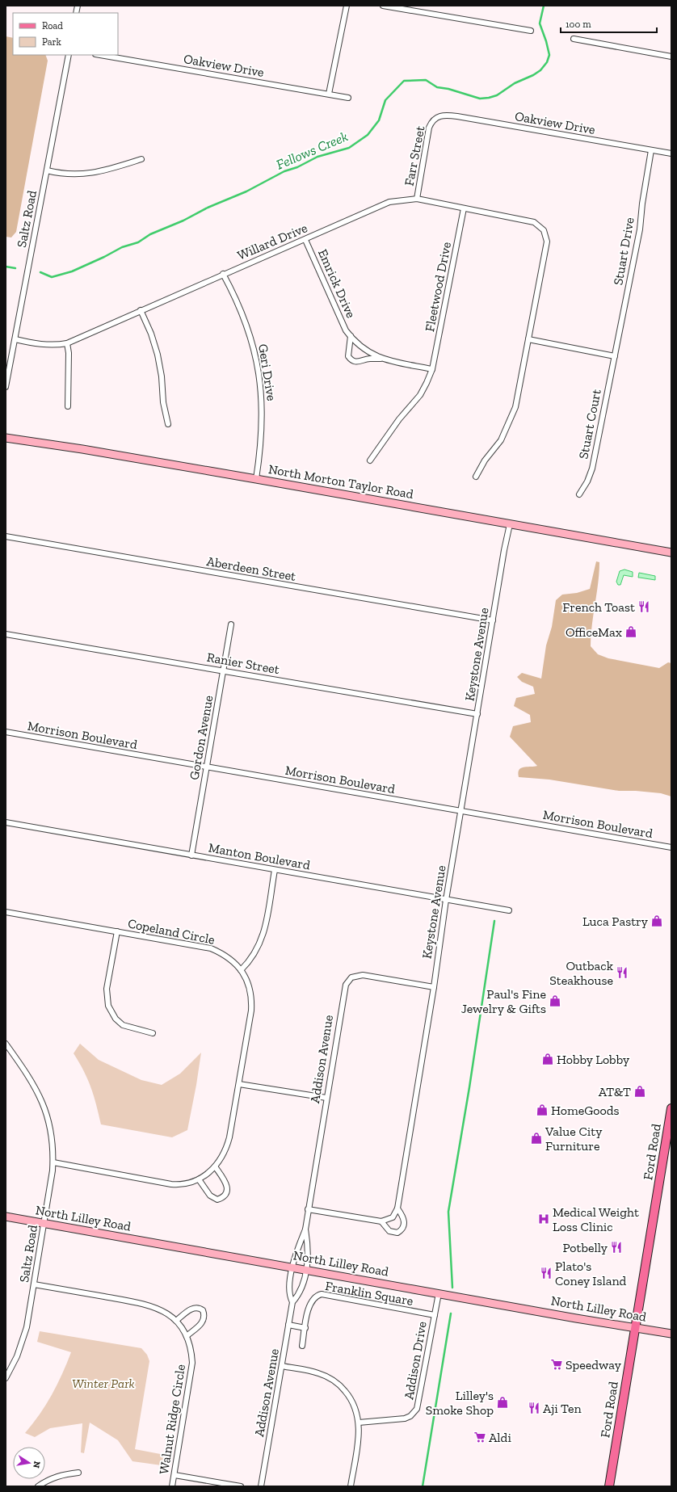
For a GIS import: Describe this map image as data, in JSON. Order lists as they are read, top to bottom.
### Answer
{
  "streets": {
    "main road": ["Ford Road"],
    "street": [
      "Oakview Drive",
      "Farr Street",
      "Saltz Road",
      "Willard Drive",
      "Stuart Drive",
      "Emrick Drive",
      "Fleetwood Drive",
      "Geri Drive",
      "Stuart Court",
      "North Morton Taylor Road",
      "Aberdeen Street",
      "Keystone Avenue",
      "Ranier Street",
      "Morrison Boulevard",
      "Gordon Avenue",
      "Manton Boulevard",
      "Copeland Circle",
      "Addison Avenue",
      "North Lilley Road",
      "Franklin Square",
      "Addison Drive",
      "Walnut Ridge Circle"
    ]
  },
  "crossings": [
    ["Oakview Drive", "Farr Street"],
    ["Oakview Drive", "Stuart Drive"],
    ["Farr Street", "Willard Drive"],
    ["Saltz Road", "Willard Drive"],
    ["Saltz Road", "Copeland Circle"],
    ["Saltz Road", "North Lilley Road"],
    ["Saltz Road", "Walnut Ridge Circle"],
    ["Willard Drive", "Emrick Drive"],
    ["Willard Drive", "Fleetwood Drive"],
    ["Willard Drive", "Geri Drive"],
    ["Stuart Drive", "Stuart Court"],
    ["Emrick Drive", "Fleetwood Drive"],
    ["Geri Drive", "North Morton Taylor Road"],
    ["North Morton Taylor Road", "Keystone Avenue"],
    ["Aberdeen Street", "Keystone Avenue"],
    ["Keystone Avenue", "Ranier Street"],
    ["Keystone Avenue", "Morrison Boulevard"],
    ["Keystone Avenue", "Manton Boulevard"],
    ["Keystone Avenue", "Addison Avenue"],
    ["Ranier Street", "Gordon Avenue"],
    ["Morrison Boulevard", "Gordon Avenue"],
    ["Gordon Avenue", "Manton Boulevard"],
    ["Addison Avenue", "North Lilley Road"],
    ["Ford Road", "North Lilley Road"],
    ["North Lilley Road", "Addison Drive"],
    ["Franklin Square", "Addison Drive"]
  ],
  "water": ["Fellows Creek"],
  "parks": ["Winter Park"],
  "places": {
    "restaurant": [
      "French Toast",
      "Outback Steakhouse",
      "Potbelly",
      "Plato's Coney Island",
      "Aji Ten"
    ],
    "shop": [
      "OfficeMax",
      "Luca Pastry",
      "Paul's Fine Jewelry & Gifts",
      "Hobby Lobby",
      "AT&T",
      "HomeGoods",
      "Value City Furniture",
      "Lilley's Smoke Shop"
    ],
    "hospital": ["Medical Weight Loss Clinic"],
    "supermarket": ["Speedway", "Aldi"]
  },
  "legend": ["Road", "Park"],
  "scale_bar": "100 m",
  "north": "right"
}
